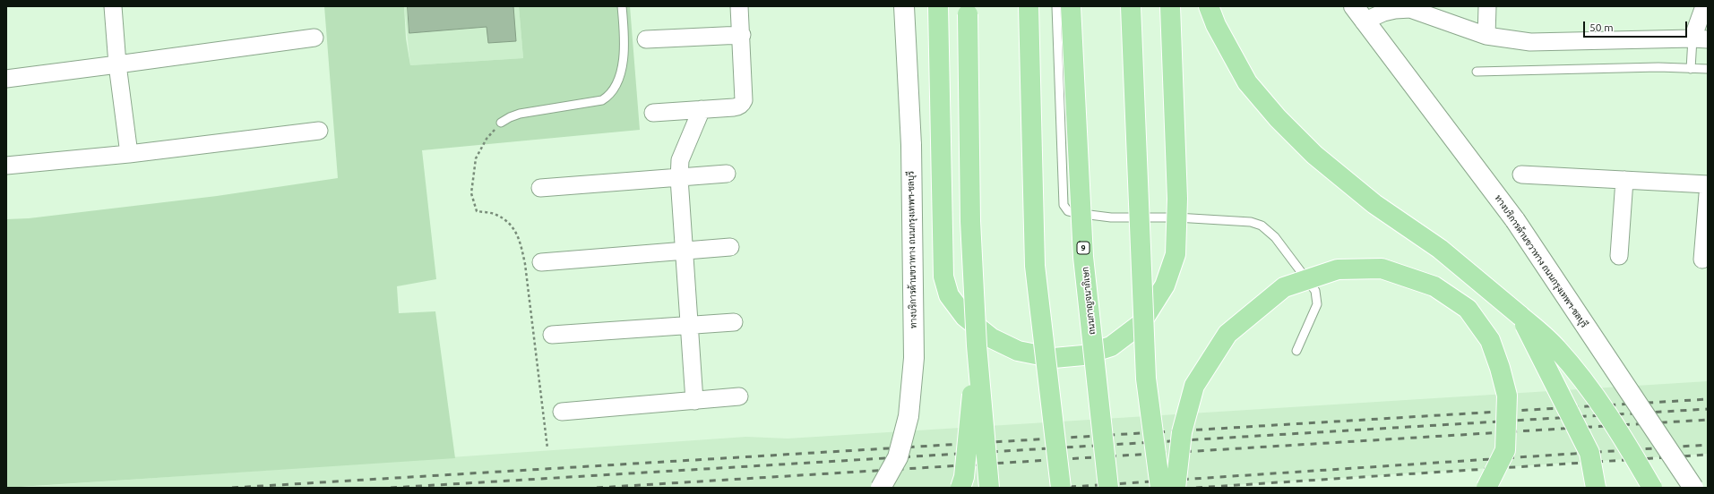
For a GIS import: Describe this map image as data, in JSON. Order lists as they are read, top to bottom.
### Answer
{
  "streets": {
    "highway": ["9", "ถนนกาญจนาภิเษก"],
    "main road": ["ทางบริการด้านขวาทาง ถนนกรุงเทพฯ-ชลบุรี"]
  },
  "scale_bar": "50 m"
}
